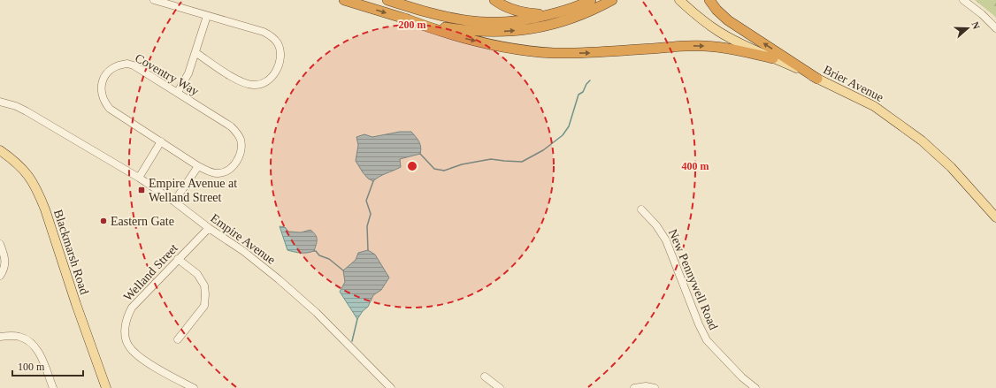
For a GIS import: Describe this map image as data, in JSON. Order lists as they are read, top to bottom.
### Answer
{
  "streets": {
    "main road": ["Brier Avenue", "Blackmarsh Road"],
    "street": [
      "Coventry Way",
      "Empire Avenue",
      "Welland Street",
      "New Pennywell Road"
    ]
  },
  "crossings": [
    ["Empire Avenue", "Welland Street"]
  ],
  "places": {
    "transit": ["Empire Avenue at Welland Street"],
    "other": ["Eastern Gate"]
  },
  "scale_bar": "100 m",
  "north": "right",
  "rings": ["200 m", "400 m"]
}
